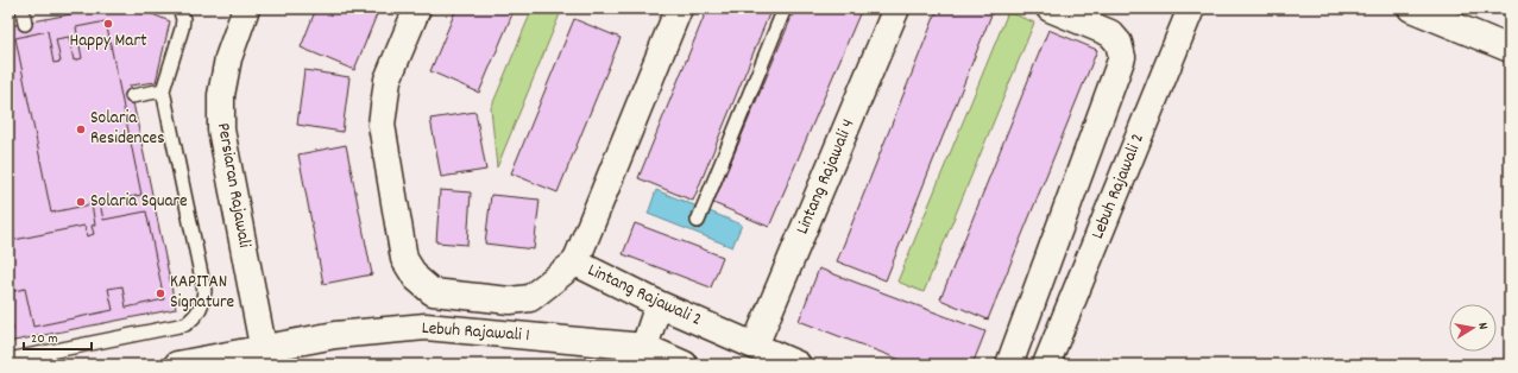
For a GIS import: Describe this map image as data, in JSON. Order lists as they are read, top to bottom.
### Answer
{
  "streets": {
    "street": [
      "Lintang Rajawali 4",
      "Persiaran Rajawali",
      "Lebuh Rajawali 2",
      "Lintang Rajawali 2",
      "Lebuh Rajawali 1"
    ]
  },
  "crossings": [
    ["Lintang Rajawali 4", "Lintang Rajawali 2"],
    ["Persiaran Rajawali", "Lebuh Rajawali 1"]
  ],
  "places": [
    "Happy Mart",
    "Solaria Residences",
    "Solaria Square",
    "KAPITAN Signature"
  ],
  "scale_bar": "20 m",
  "north": "right"
}
